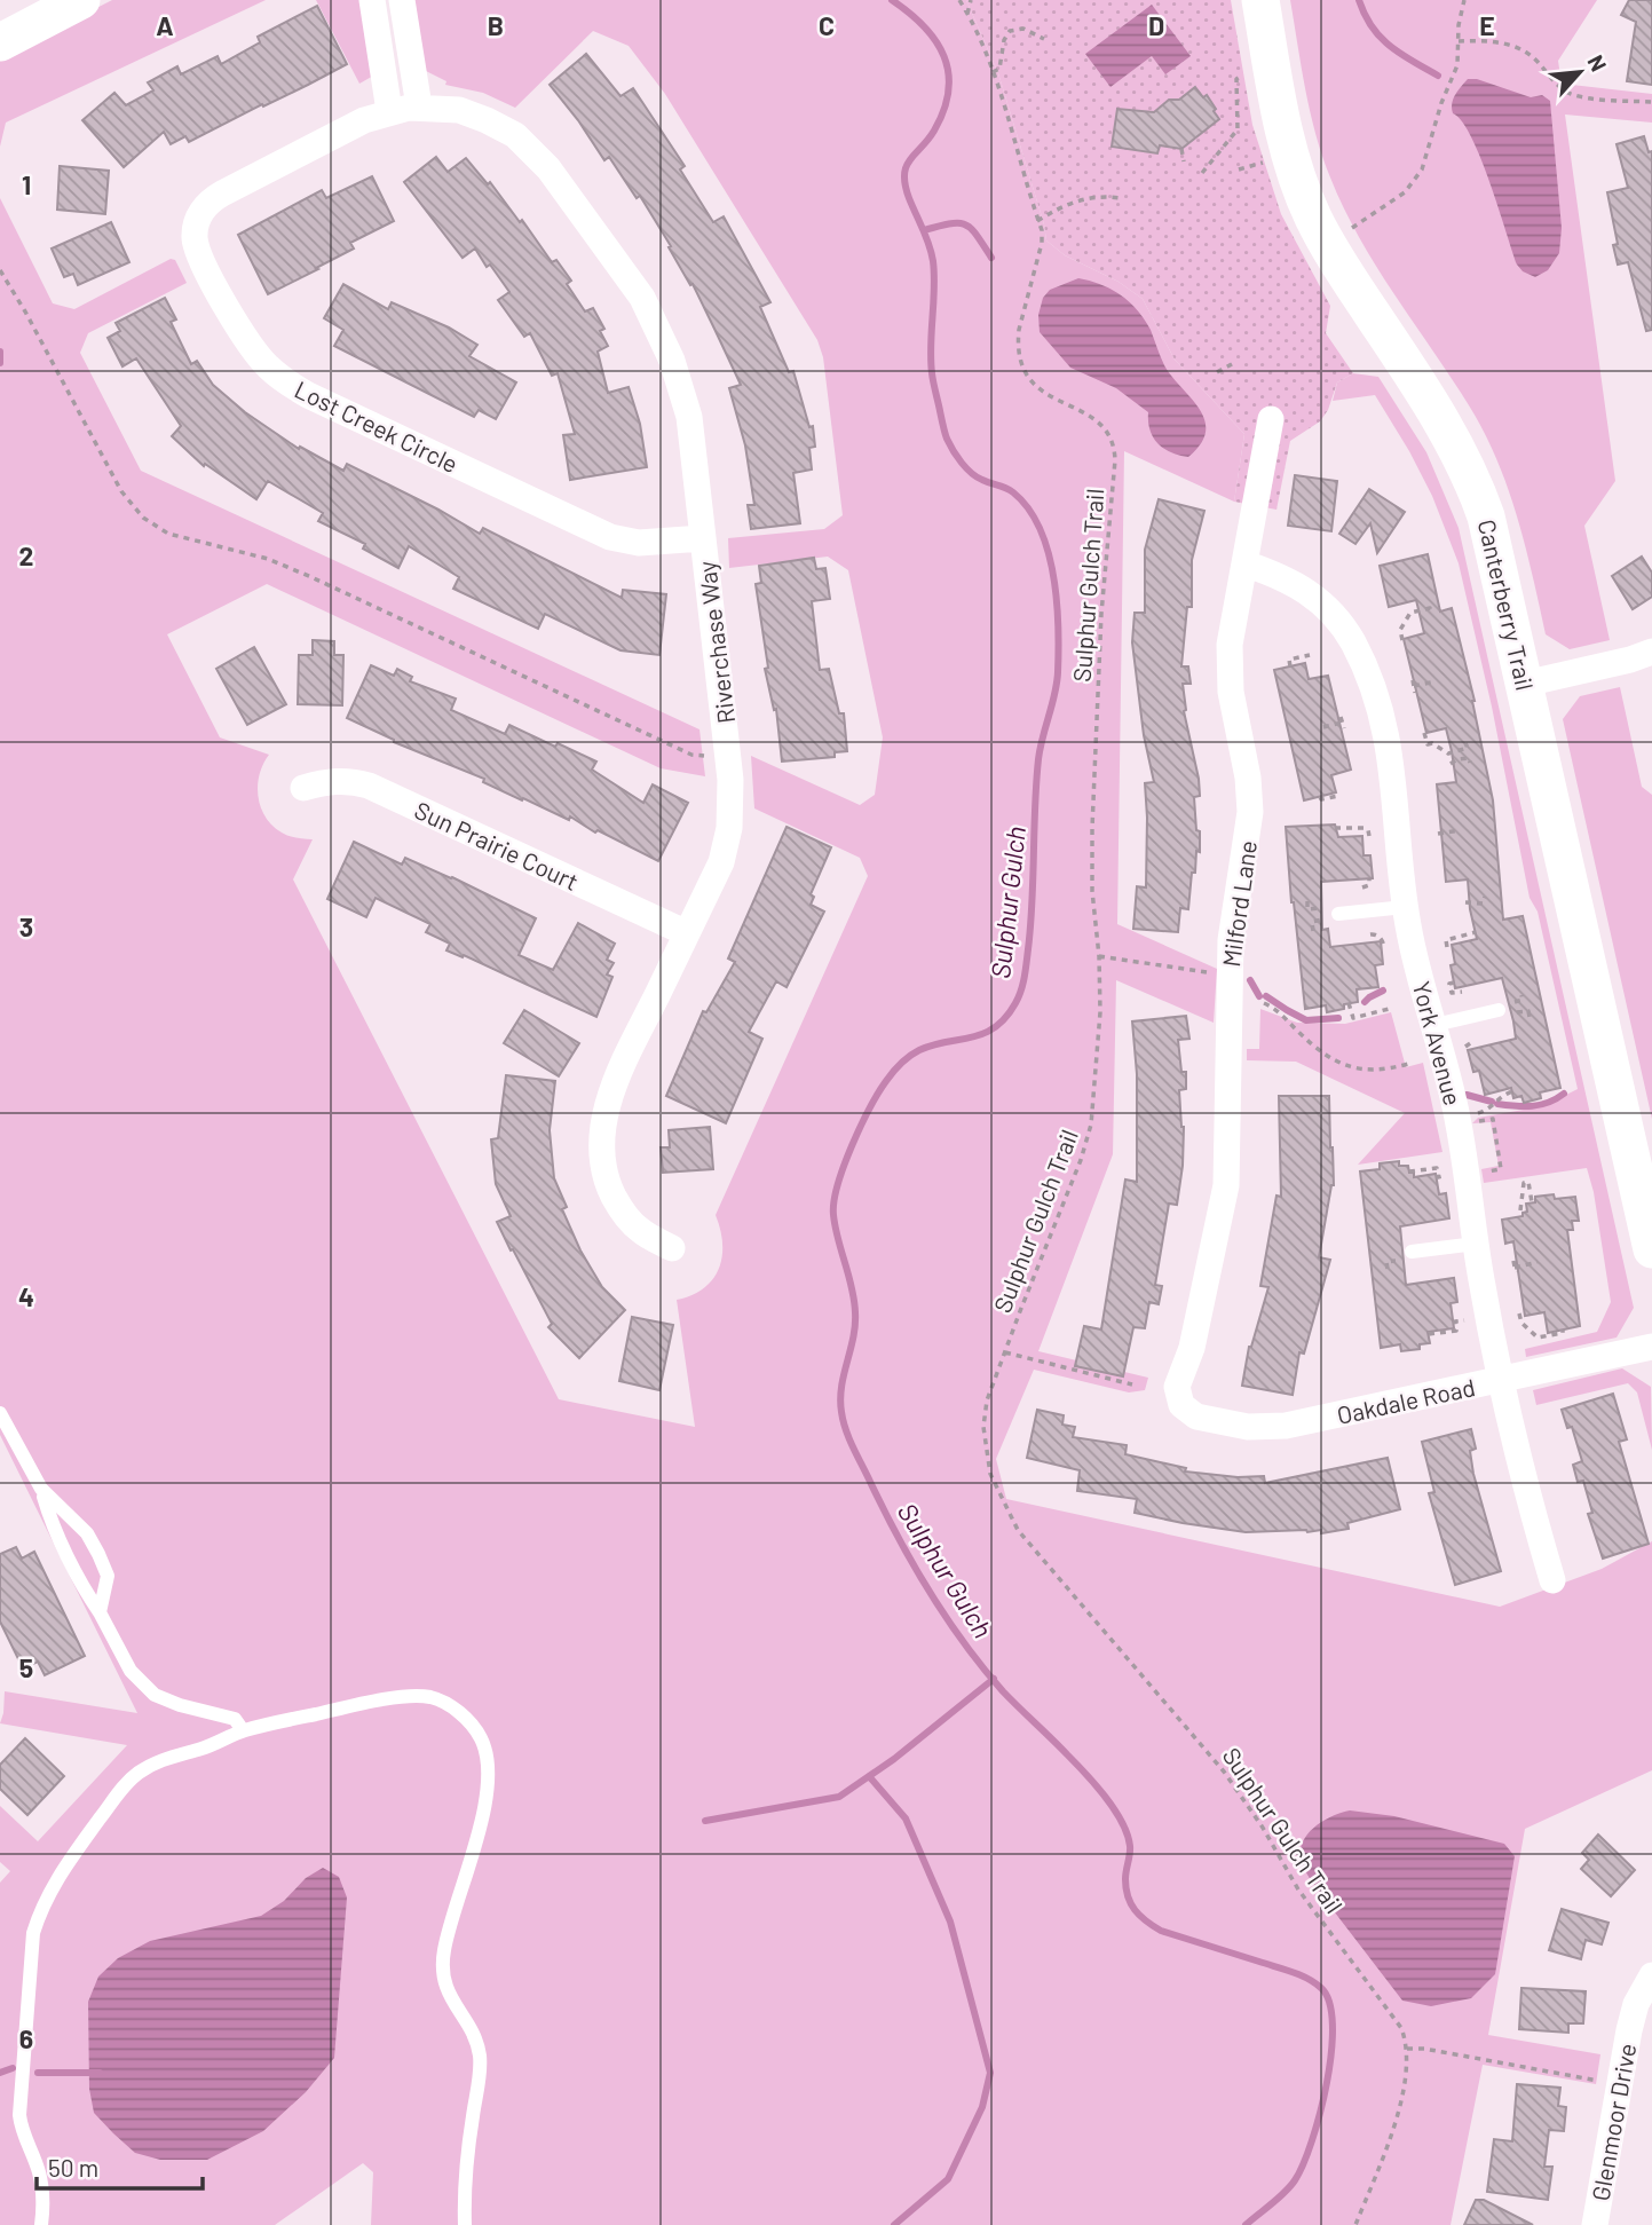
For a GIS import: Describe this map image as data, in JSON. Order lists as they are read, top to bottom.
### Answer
{
  "streets": {
    "street": [
      "Lost Creek Circle",
      "Canterberry Trail",
      "Riverchase Way",
      "Sun Prairie Court",
      "Milford Lane",
      "York Avenue",
      "Oakdale Road",
      "Glenmoor Drive"
    ],
    "path": ["Sulphur Gulch Trail"]
  },
  "crossings": [
    ["Lost Creek Circle", "Riverchase Way"],
    ["Riverchase Way", "Sun Prairie Court"],
    ["Milford Lane", "York Avenue"],
    ["Milford Lane", "Oakdale Road"],
    ["York Avenue", "Oakdale Road"]
  ],
  "water": ["Sulphur Gulch"],
  "scale_bar": "50 m",
  "north": "top right",
  "grid": {
    "columns": [
      "A",
      "B",
      "C",
      "D",
      "E"
    ],
    "rows": [
      "1",
      "2",
      "3",
      "4",
      "5",
      "6"
    ]
  }
}
